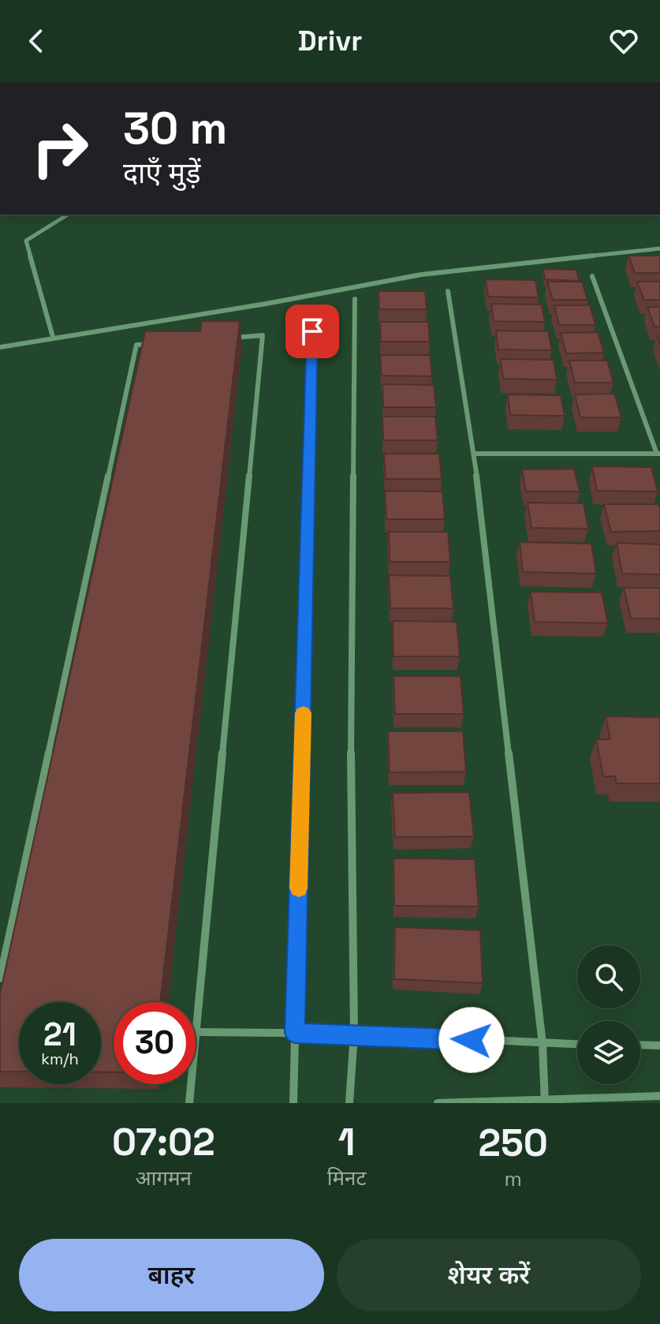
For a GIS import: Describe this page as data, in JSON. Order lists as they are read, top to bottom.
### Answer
{
  "page": {
    "header": "Drivr",
    "turn": ["30 m", "दाएँ मुड़ें"],
    "speed": "21 km/h",
    "limit": "30",
    "eta": [
      "07:02",
      "आगमन",
      "1",
      "मिनट",
      "250",
      "m"
    ],
    "buttons": ["बाहर", "शेयर करें"]
  }
}
